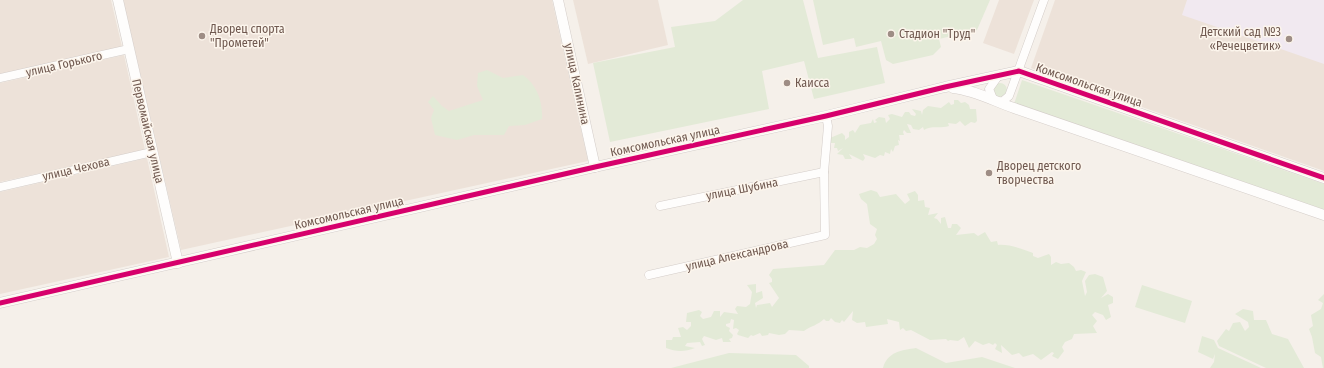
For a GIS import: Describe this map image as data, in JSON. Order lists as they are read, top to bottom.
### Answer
{
  "streets": {
    "street": [
      "улица Горького",
      "улица Калинина",
      "Комсомольская улица",
      "Первомайская улица",
      "улица Чехова",
      "улица Шубина",
      "улица Александрова"
    ]
  },
  "crossings": [
    ["улица Горького", "Первомайская улица"],
    ["улица Калинина", "Комсомольская улица"],
    ["Комсомольская улица", "Первомайская улица"],
    ["Первомайская улица", "улица Чехова"],
    ["улица Шубина", "улица Александрова"]
  ],
  "places": [
    "Стадион \"Труд\"",
    "Дворец спорта \"Прометей\"",
    "Детский сад №3 «Речецветик»",
    "Каисса",
    "Дворец детского творчества"
  ]
}
